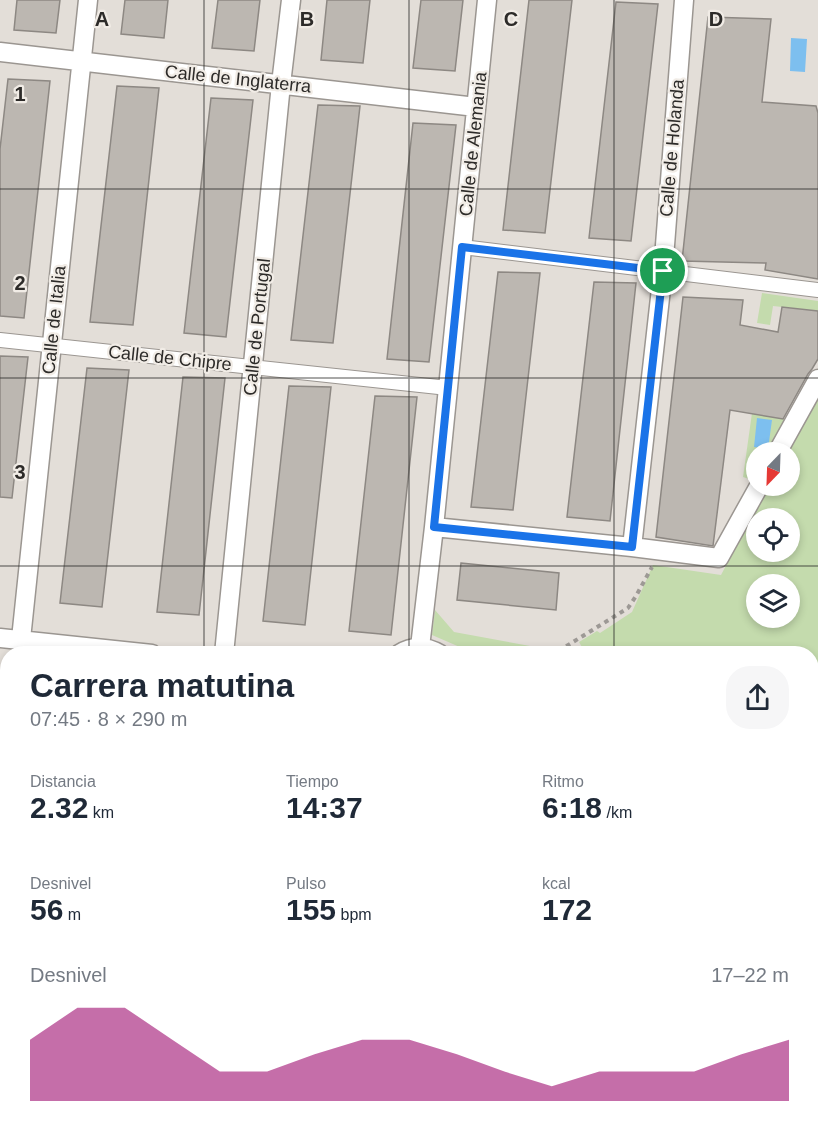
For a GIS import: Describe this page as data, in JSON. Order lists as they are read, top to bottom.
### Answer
{
  "streets": {
    "street": [
      "Calle de Inglaterra",
      "Calle de Alemania",
      "Calle de Holanda",
      "Calle de Italia",
      "Calle de Portugal",
      "Calle de Chipre"
    ]
  },
  "crossings": [
    ["Calle de Inglaterra", "Calle de Alemania"],
    ["Calle de Inglaterra", "Calle de Italia"],
    ["Calle de Inglaterra", "Calle de Portugal"],
    ["Calle de Alemania", "Calle de Chipre"],
    ["Calle de Italia", "Calle de Chipre"],
    ["Calle de Portugal", "Calle de Chipre"]
  ],
  "north": "bottom left",
  "page": {
    "heading": ["Carrera matutina", "07:45 · 8 × 290 m"],
    "stats": [
      ["Distancia", "2.32 km"],
      ["Tiempo", "14:37"],
      ["Ritmo", "6:18 /km"],
      ["Desnivel", "56 m"],
      ["Pulso", "155 bpm"],
      ["kcal", "172"]
    ],
    "chart": ["Desnivel", "17–22 m"]
  },
  "grid": {
    "columns": [
      "A",
      "B",
      "C",
      "D"
    ],
    "rows": ["1", "2", "3"]
  }
}
